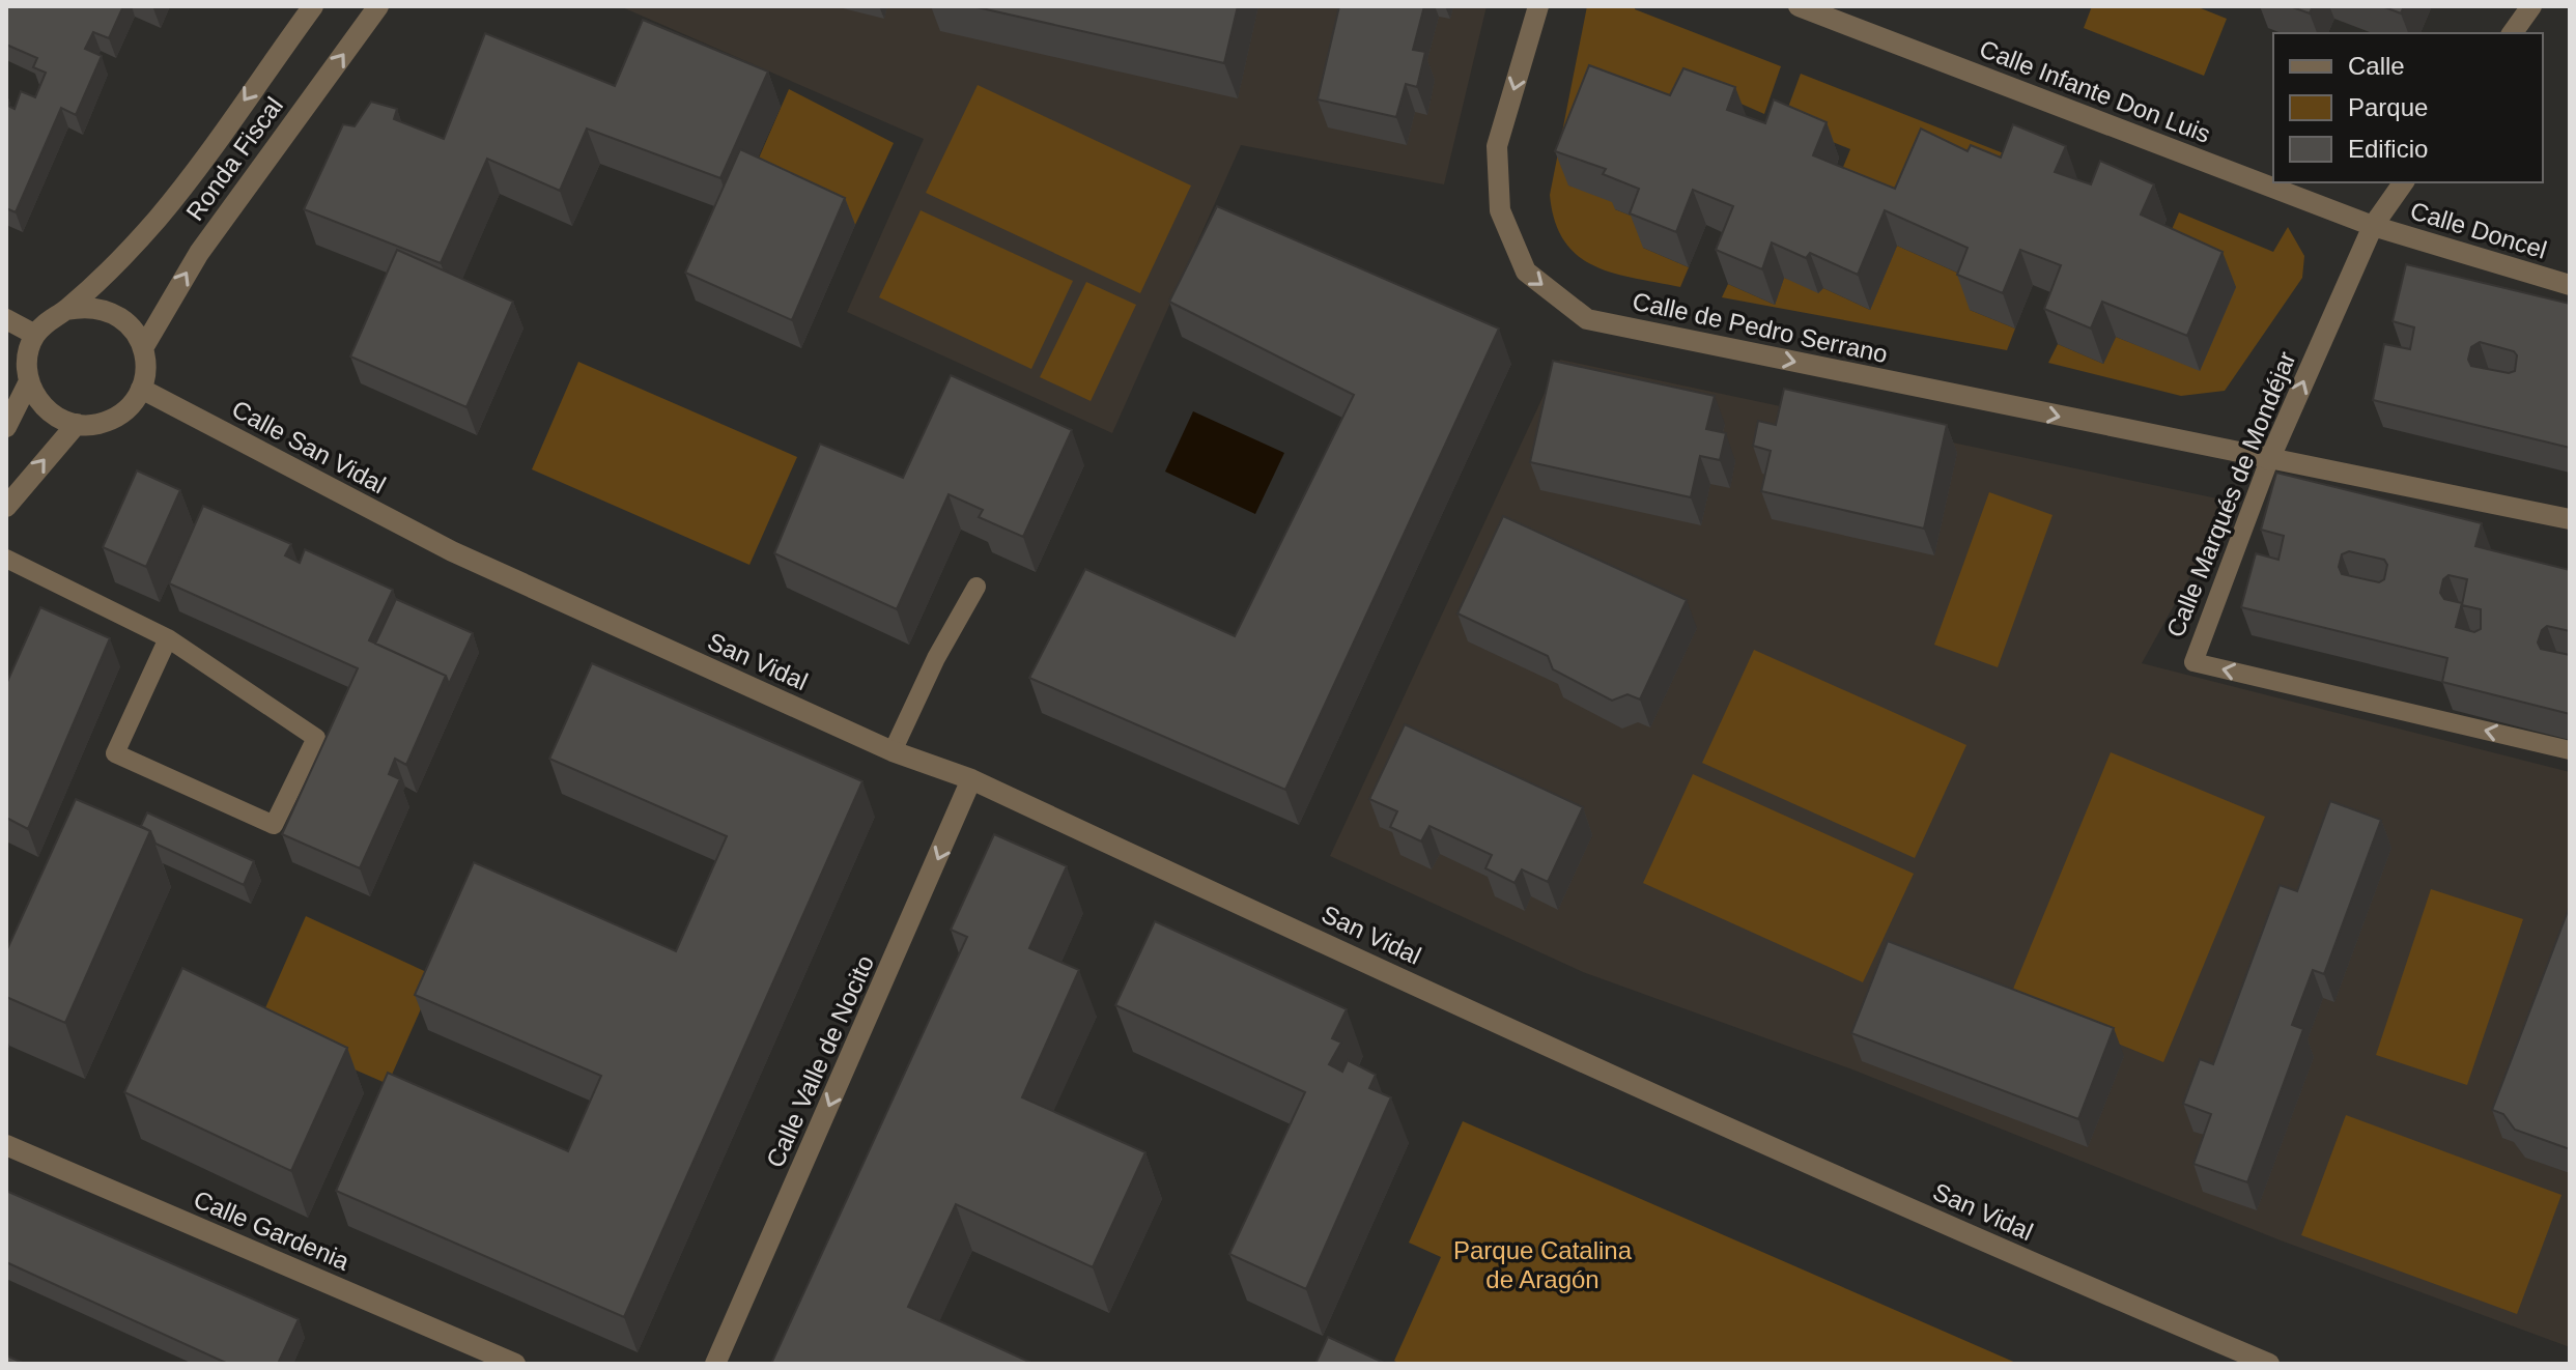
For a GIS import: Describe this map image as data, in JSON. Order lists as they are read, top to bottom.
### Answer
{
  "streets": {
    "street": [
      "Calle Infante Don Luis",
      "Ronda Fiscal",
      "Calle Doncel",
      "Calle de Pedro Serrano",
      "Calle San Vidal",
      "Calle Marqués de Mondéjar",
      "San Vidal",
      "Calle Valle de Nocito",
      "Calle Gardenia"
    ]
  },
  "crossings": [
    ["Calle Infante Don Luis", "Calle Doncel"],
    ["Calle Infante Don Luis", "Calle Marqués de Mondéjar"],
    ["Ronda Fiscal", "Calle San Vidal"],
    ["Calle Doncel", "Calle Marqués de Mondéjar"],
    ["Calle de Pedro Serrano", "Calle Marqués de Mondéjar"],
    ["Calle San Vidal", "San Vidal"],
    ["San Vidal", "Calle Valle de Nocito"]
  ],
  "one_way": ["Calle de Pedro Serrano", "Calle Valle de Nocito"],
  "parks": ["Parque Catalina de Aragón"],
  "legend": ["Calle", "Parque", "Edificio"]
}
